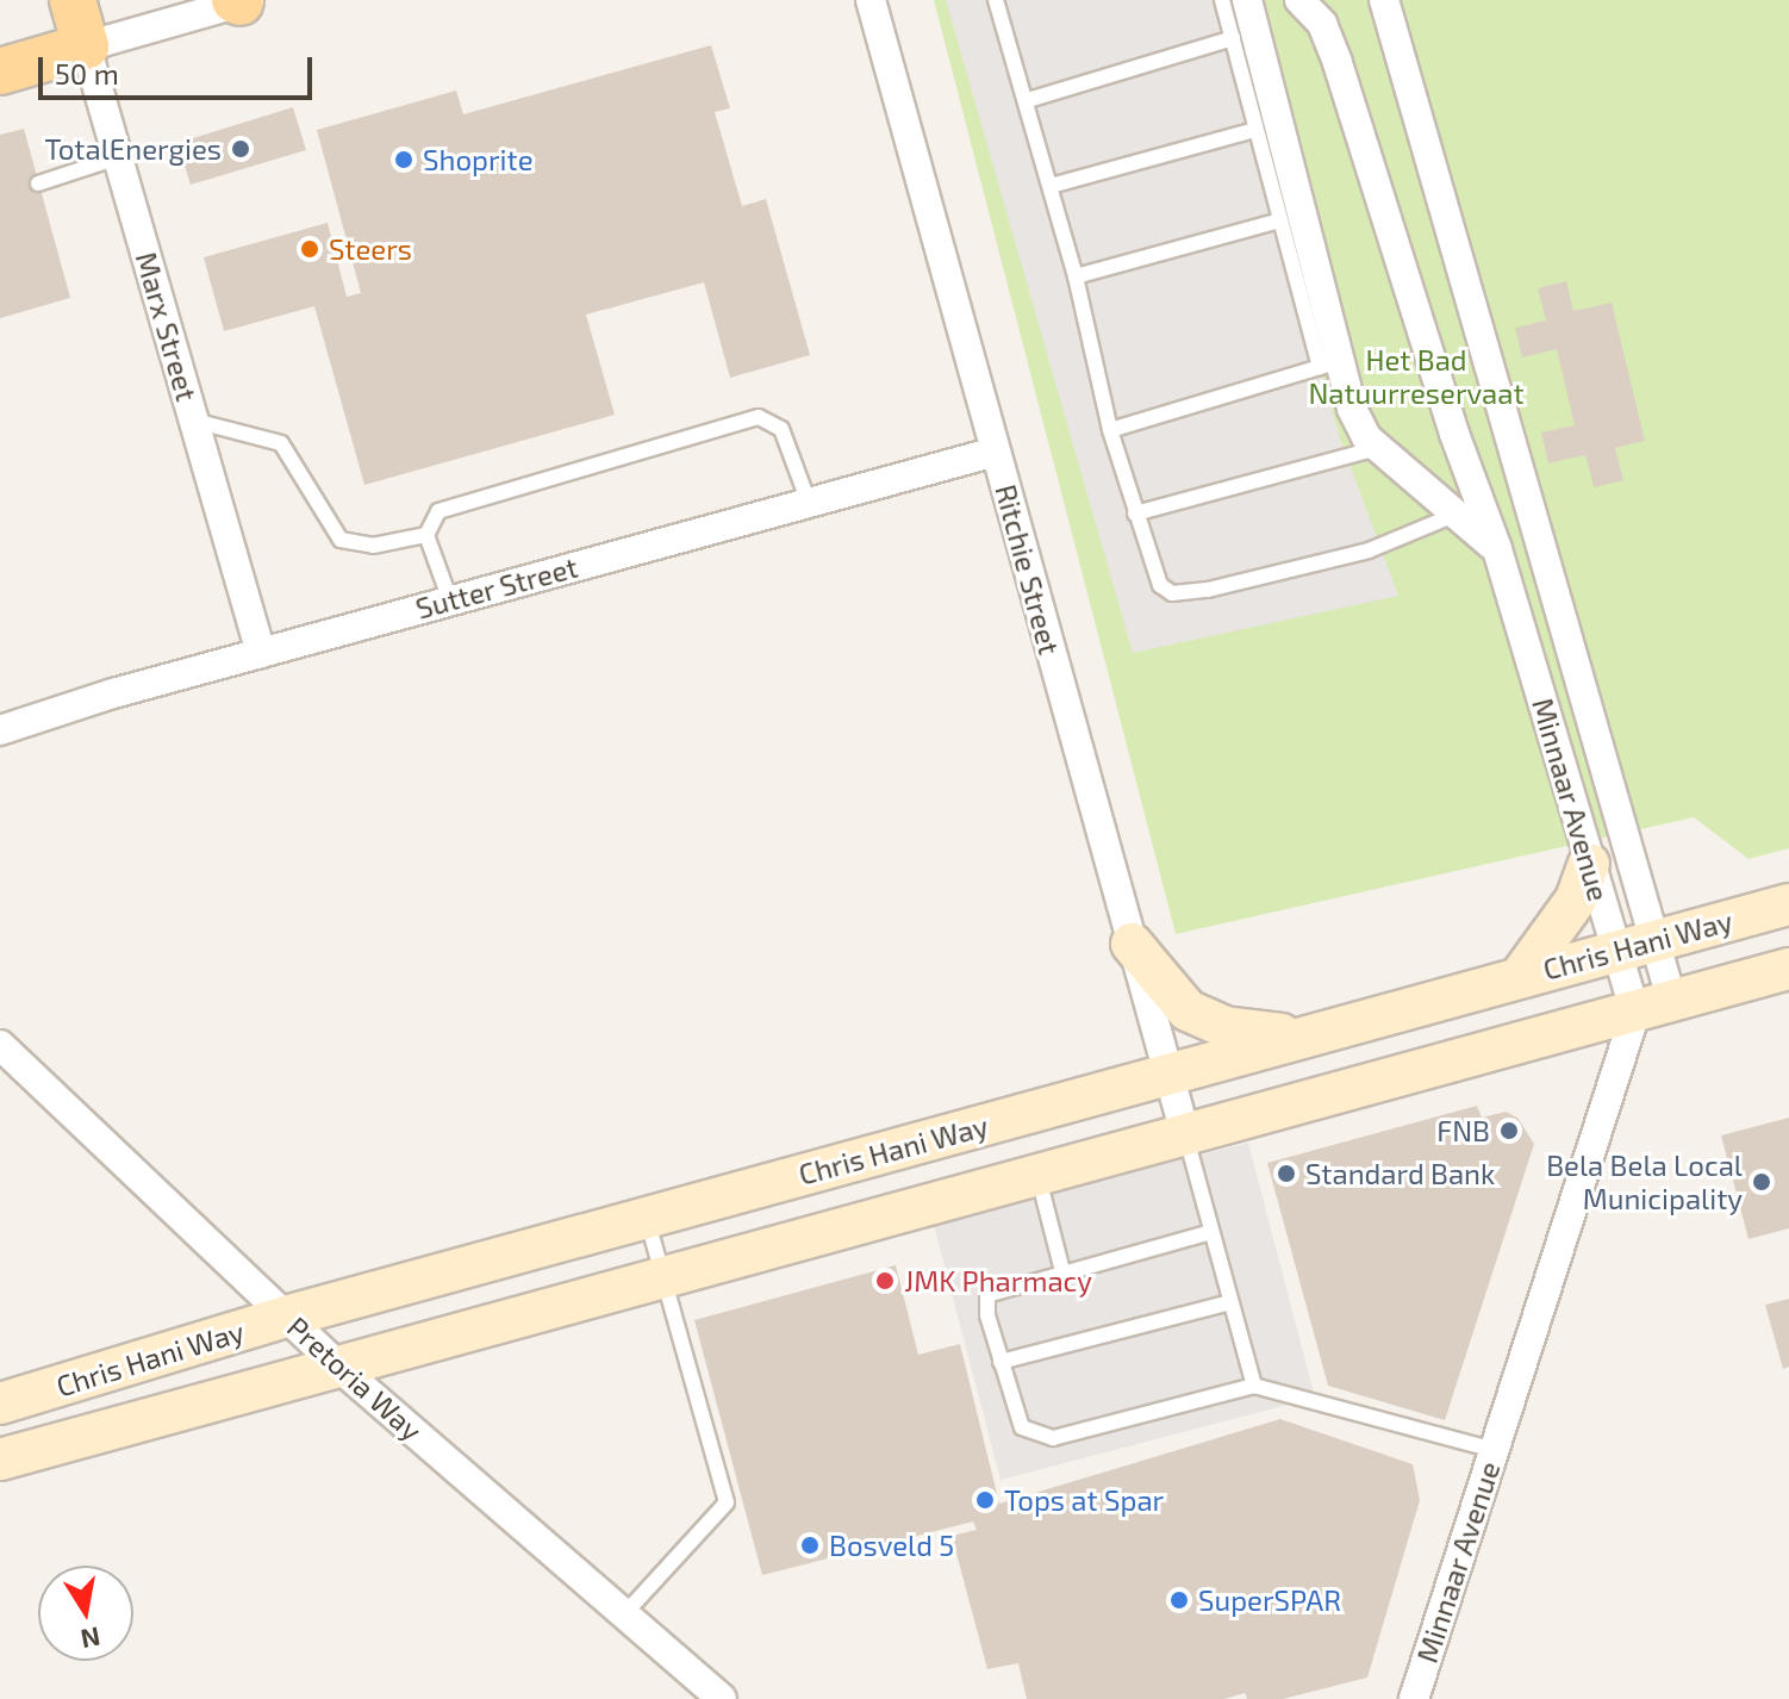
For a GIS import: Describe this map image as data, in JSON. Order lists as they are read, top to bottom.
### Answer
{
  "streets": {
    "main road": ["Marx Street", "Chris Hani Way"],
    "street": [
      "Ritchie Street",
      "Sutter Street",
      "Minnaar Avenue",
      "Pretoria Way"
    ]
  },
  "crossings": [
    ["Marx Street", "Sutter Street"],
    ["Ritchie Street", "Sutter Street"],
    ["Ritchie Street", "Chris Hani Way"],
    ["Minnaar Avenue", "Chris Hani Way"],
    ["Chris Hani Way", "Pretoria Way"]
  ],
  "parks": ["Het Bad Natuurreservaat"],
  "places": [
    "TotalEnergies",
    "Shoprite",
    "Steers",
    "FNB",
    "Standard Bank",
    "Bela Bela Local Municipality",
    "JMK Pharmacy",
    "Tops at Spar",
    "Bosveld 5",
    "SuperSPAR"
  ],
  "scale_bar": "50 m",
  "north": "bottom"
}
